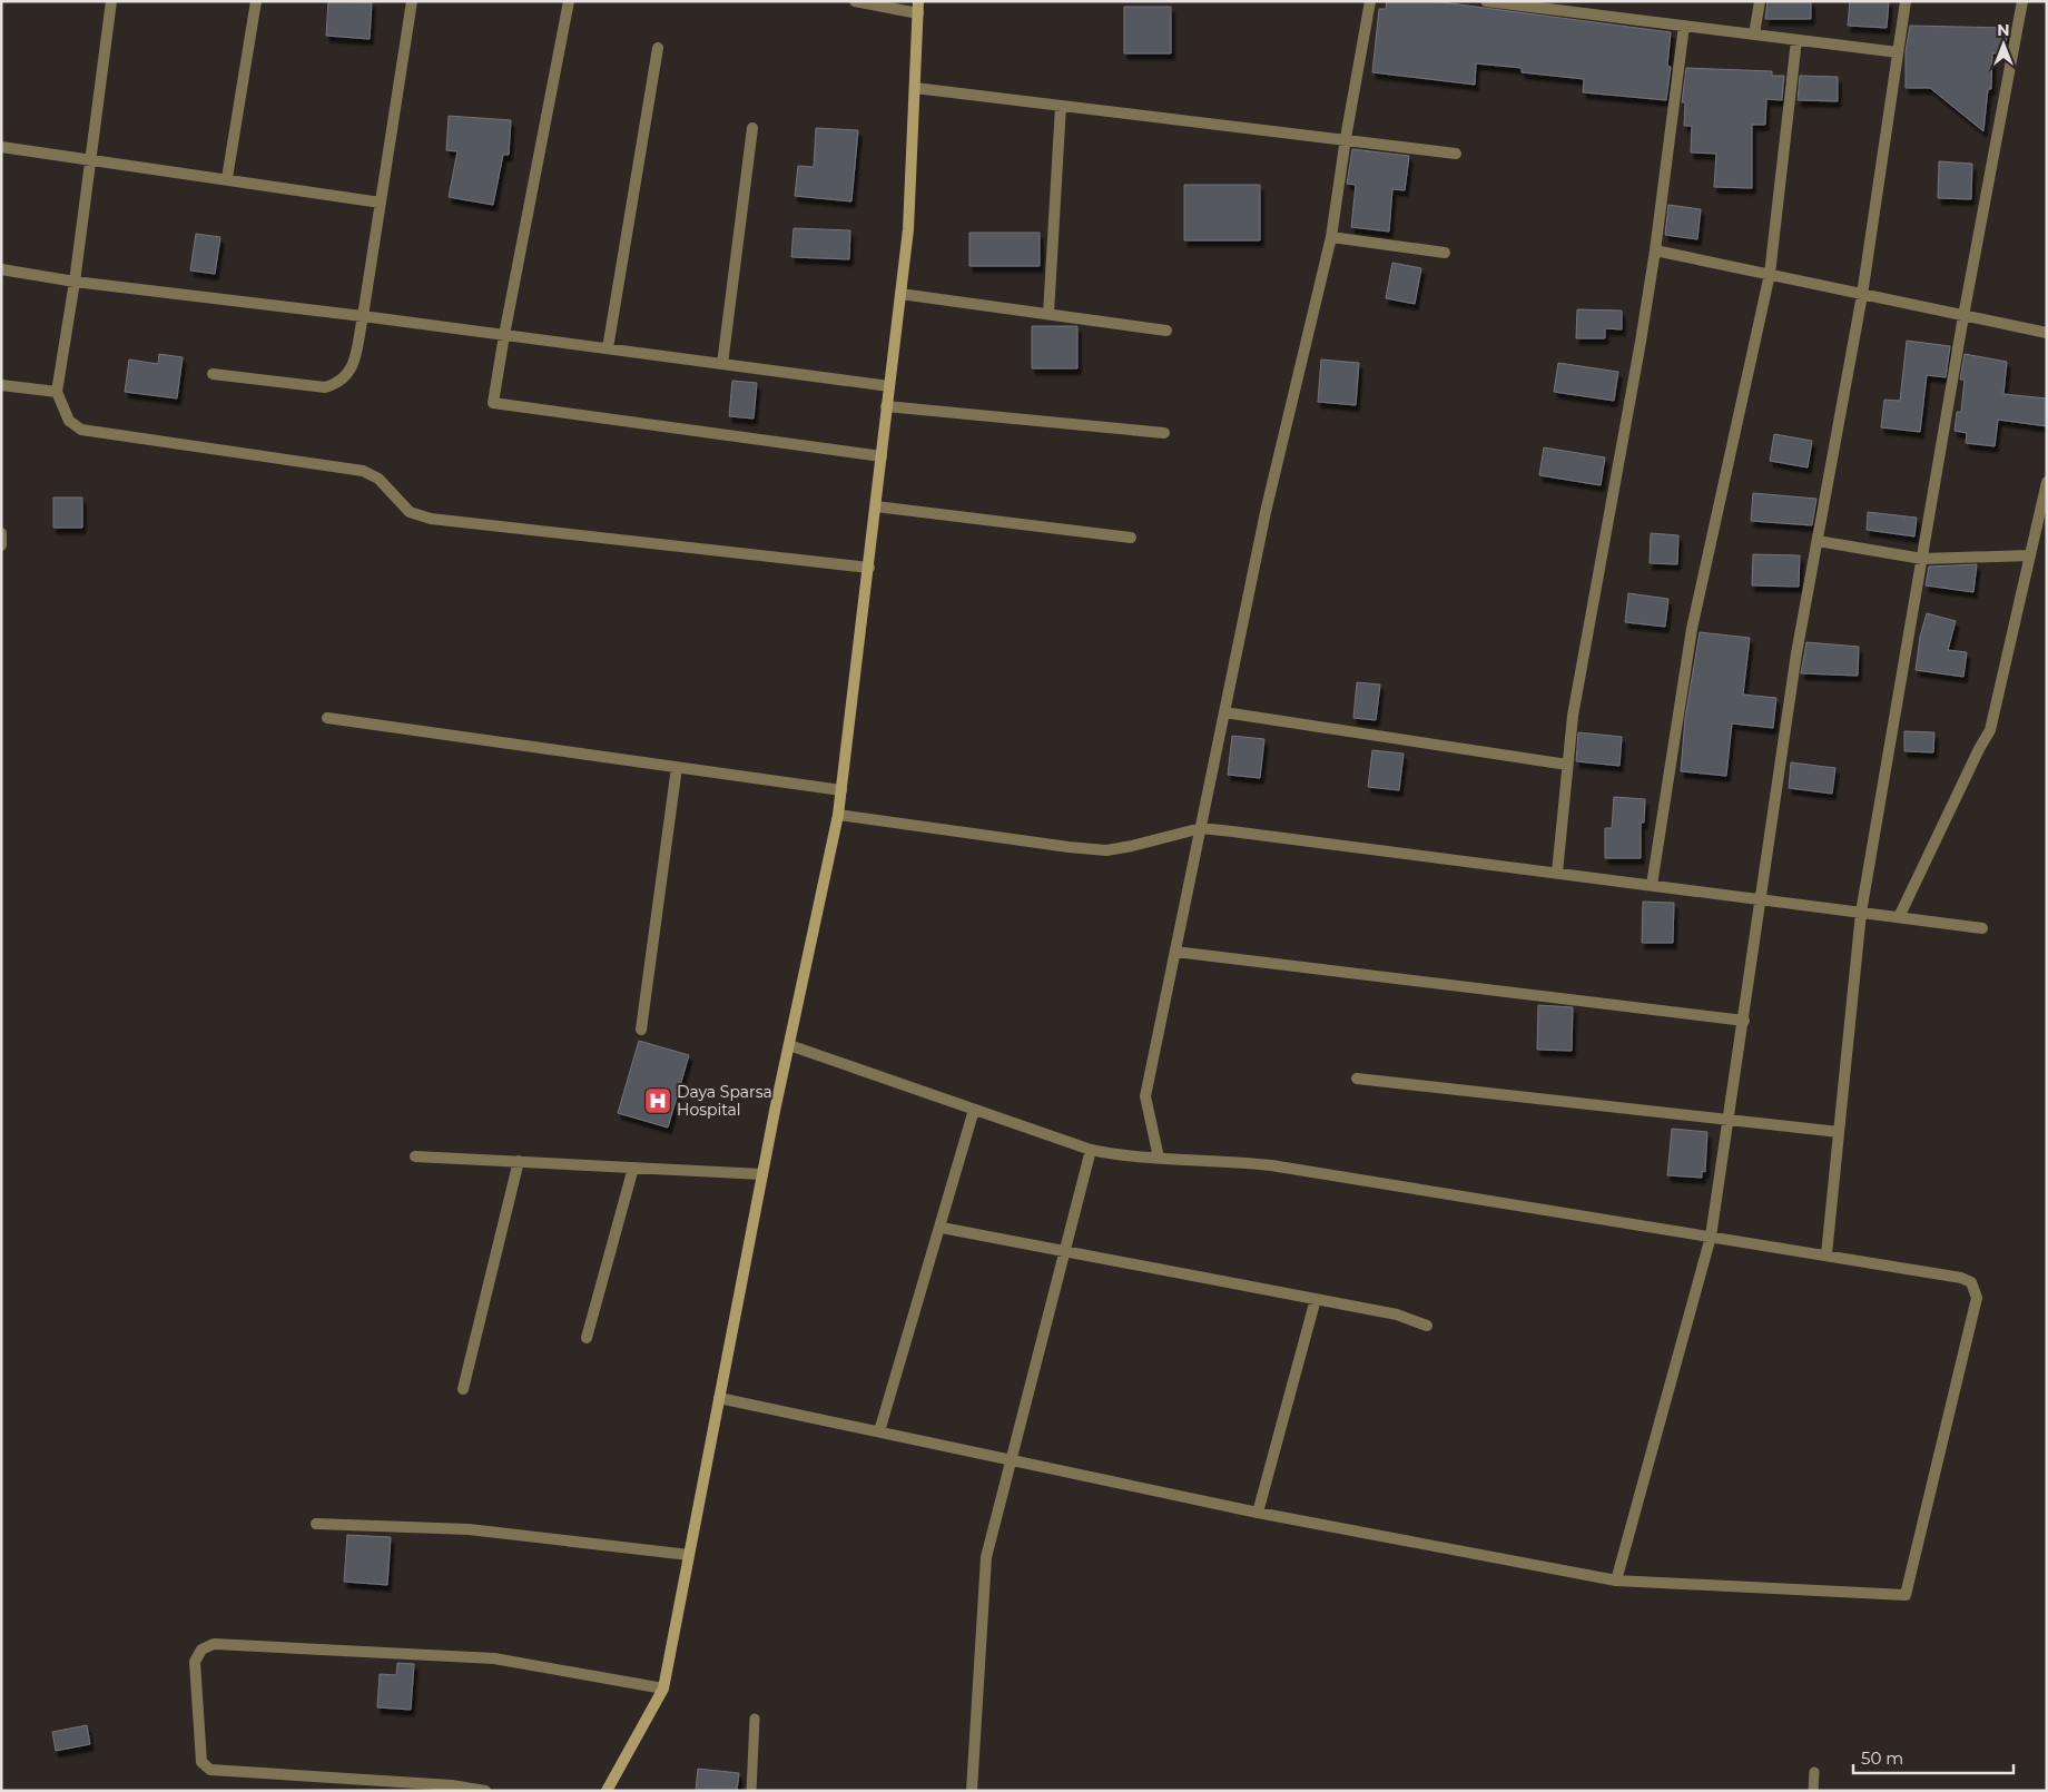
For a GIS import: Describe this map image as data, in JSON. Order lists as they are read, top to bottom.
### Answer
{
  "places": {
    "hospital": ["Daya Sparsa Hospital"]
  },
  "scale_bar": "50 m",
  "north": "top"
}
